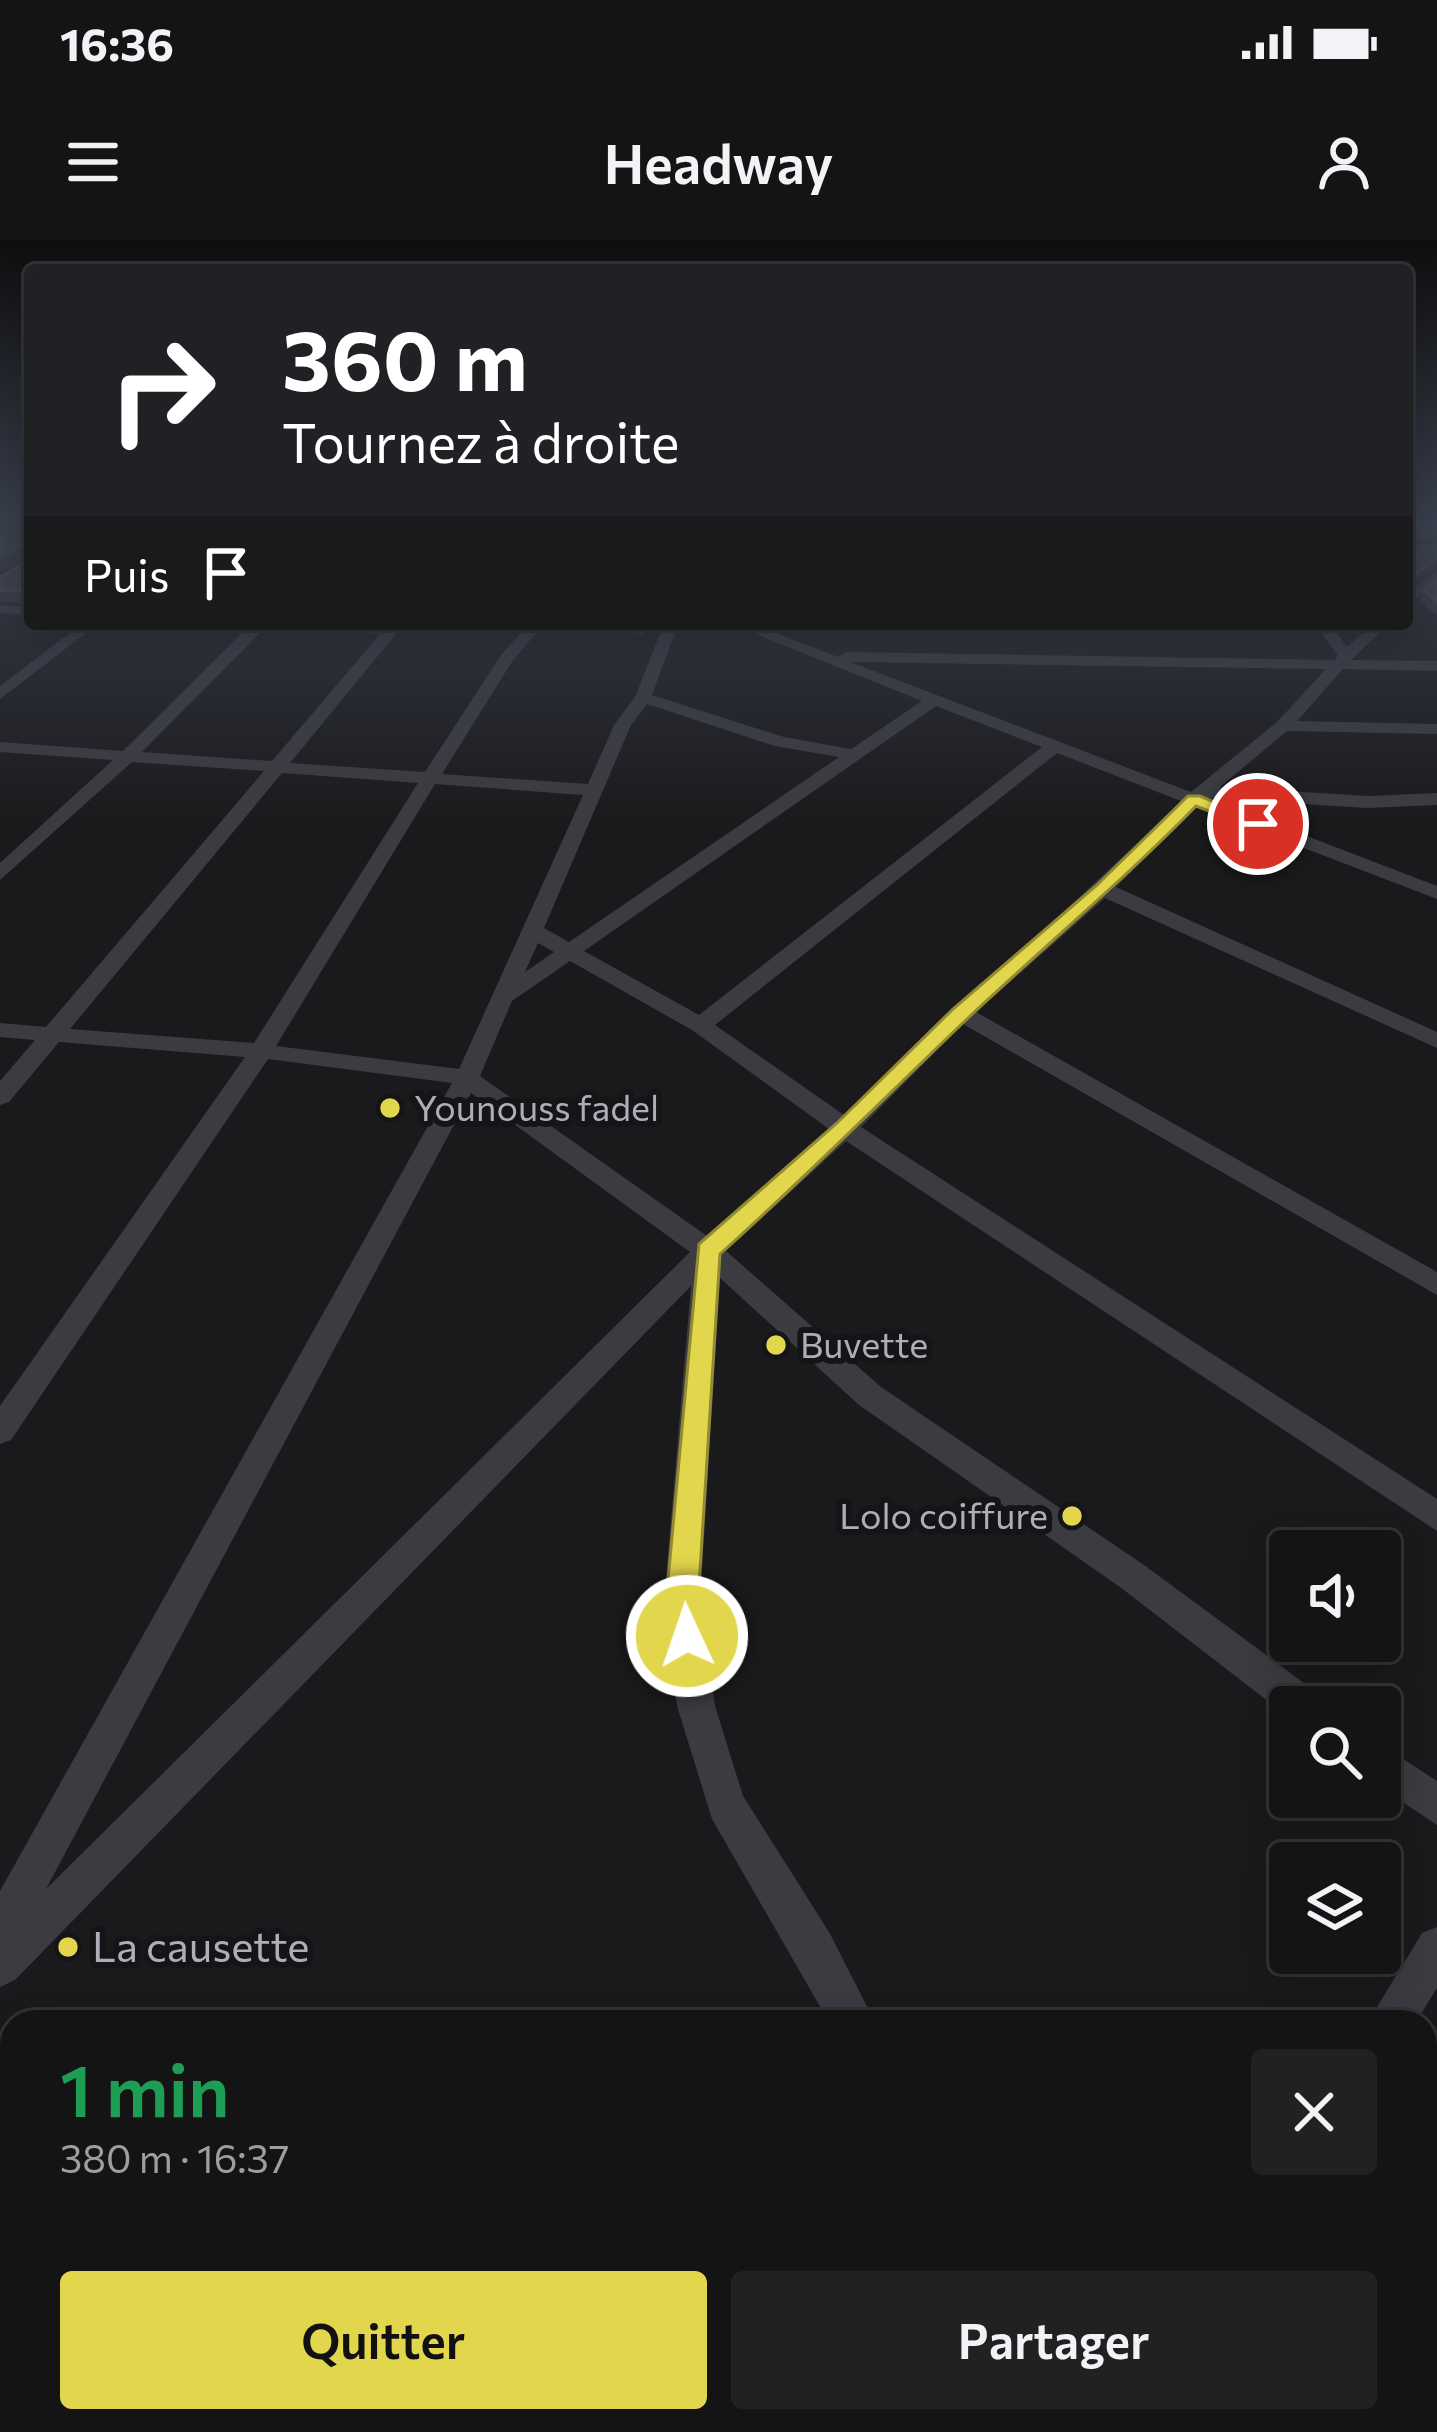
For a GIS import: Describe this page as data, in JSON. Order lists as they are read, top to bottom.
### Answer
{
  "places": [
    "Younouss fadel",
    "Buvette",
    "Lolo coiffure",
    "La causette"
  ],
  "page": {
    "status": "16:36",
    "header": "Headway",
    "turn": ["360 m", "Tournez à droite"],
    "then": "Puis",
    "heading": ["1 min", "380 m · 16:37"],
    "buttons": ["Quitter", "Partager"]
  }
}
